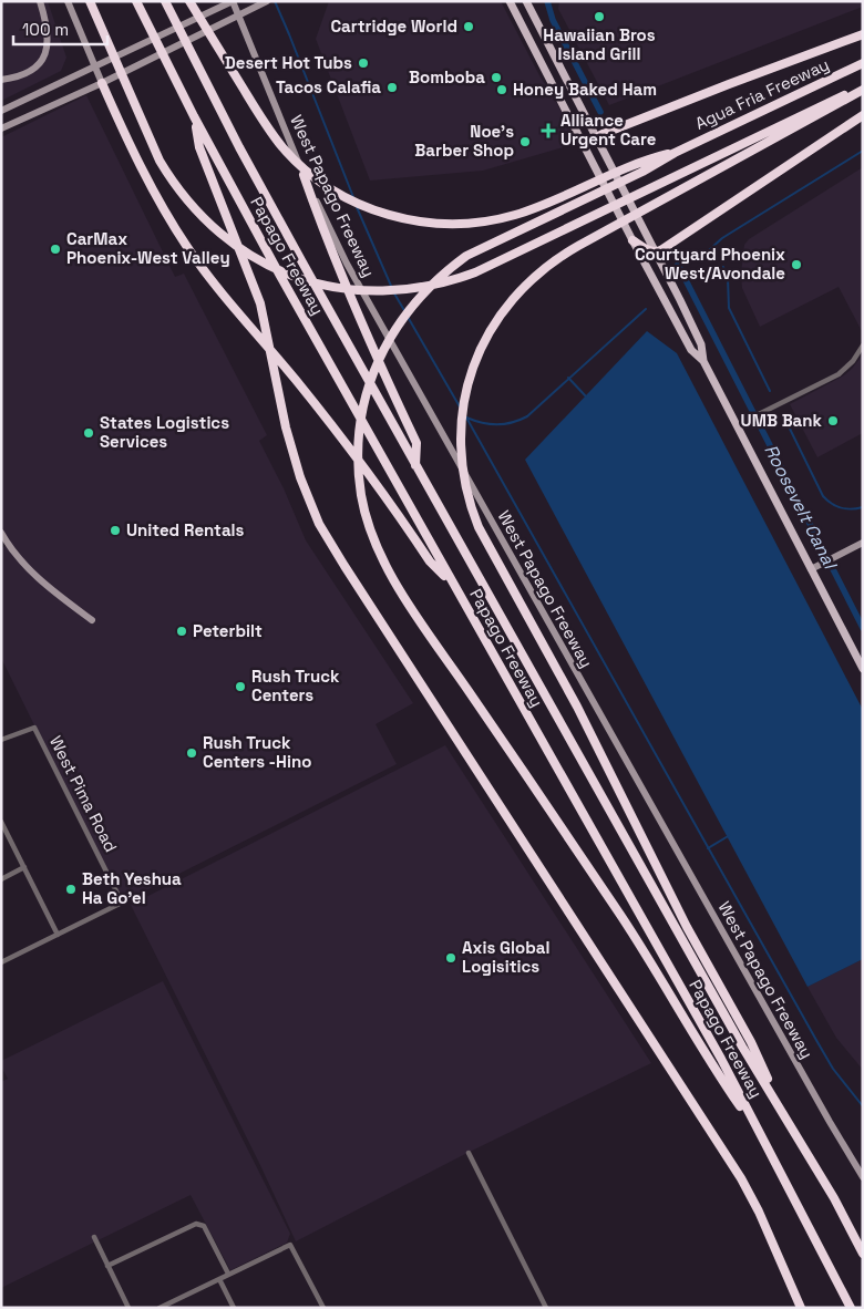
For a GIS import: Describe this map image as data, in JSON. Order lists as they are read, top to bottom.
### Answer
{
  "streets": {
    "highway": ["Agua Fria Freeway", "Papago Freeway"],
    "main road": ["West Papago Freeway"],
    "street": ["West Pima Road"]
  },
  "water": ["Roosevelt Canal"],
  "places": {
    "other": [
      "Hawaiian Bros Island Grill",
      "Cartridge World",
      "Desert Hot Tubs",
      "Bomboba",
      "Tacos Calafia",
      "Honey Baked Ham",
      "Noe's Barber Shop",
      "CarMax Phoenix-West Valley",
      "Courtyard Phoenix West/Avondale",
      "UMB Bank",
      "States Logistics Services",
      "United Rentals",
      "Peterbilt",
      "Rush Truck Centers",
      "Rush Truck Centers -Hino",
      "Beth Yeshua Ha Go'el",
      "Axis Global Logisitics"
    ],
    "health": ["Alliance Urgent Care"]
  },
  "scale_bar": "100 m"
}
